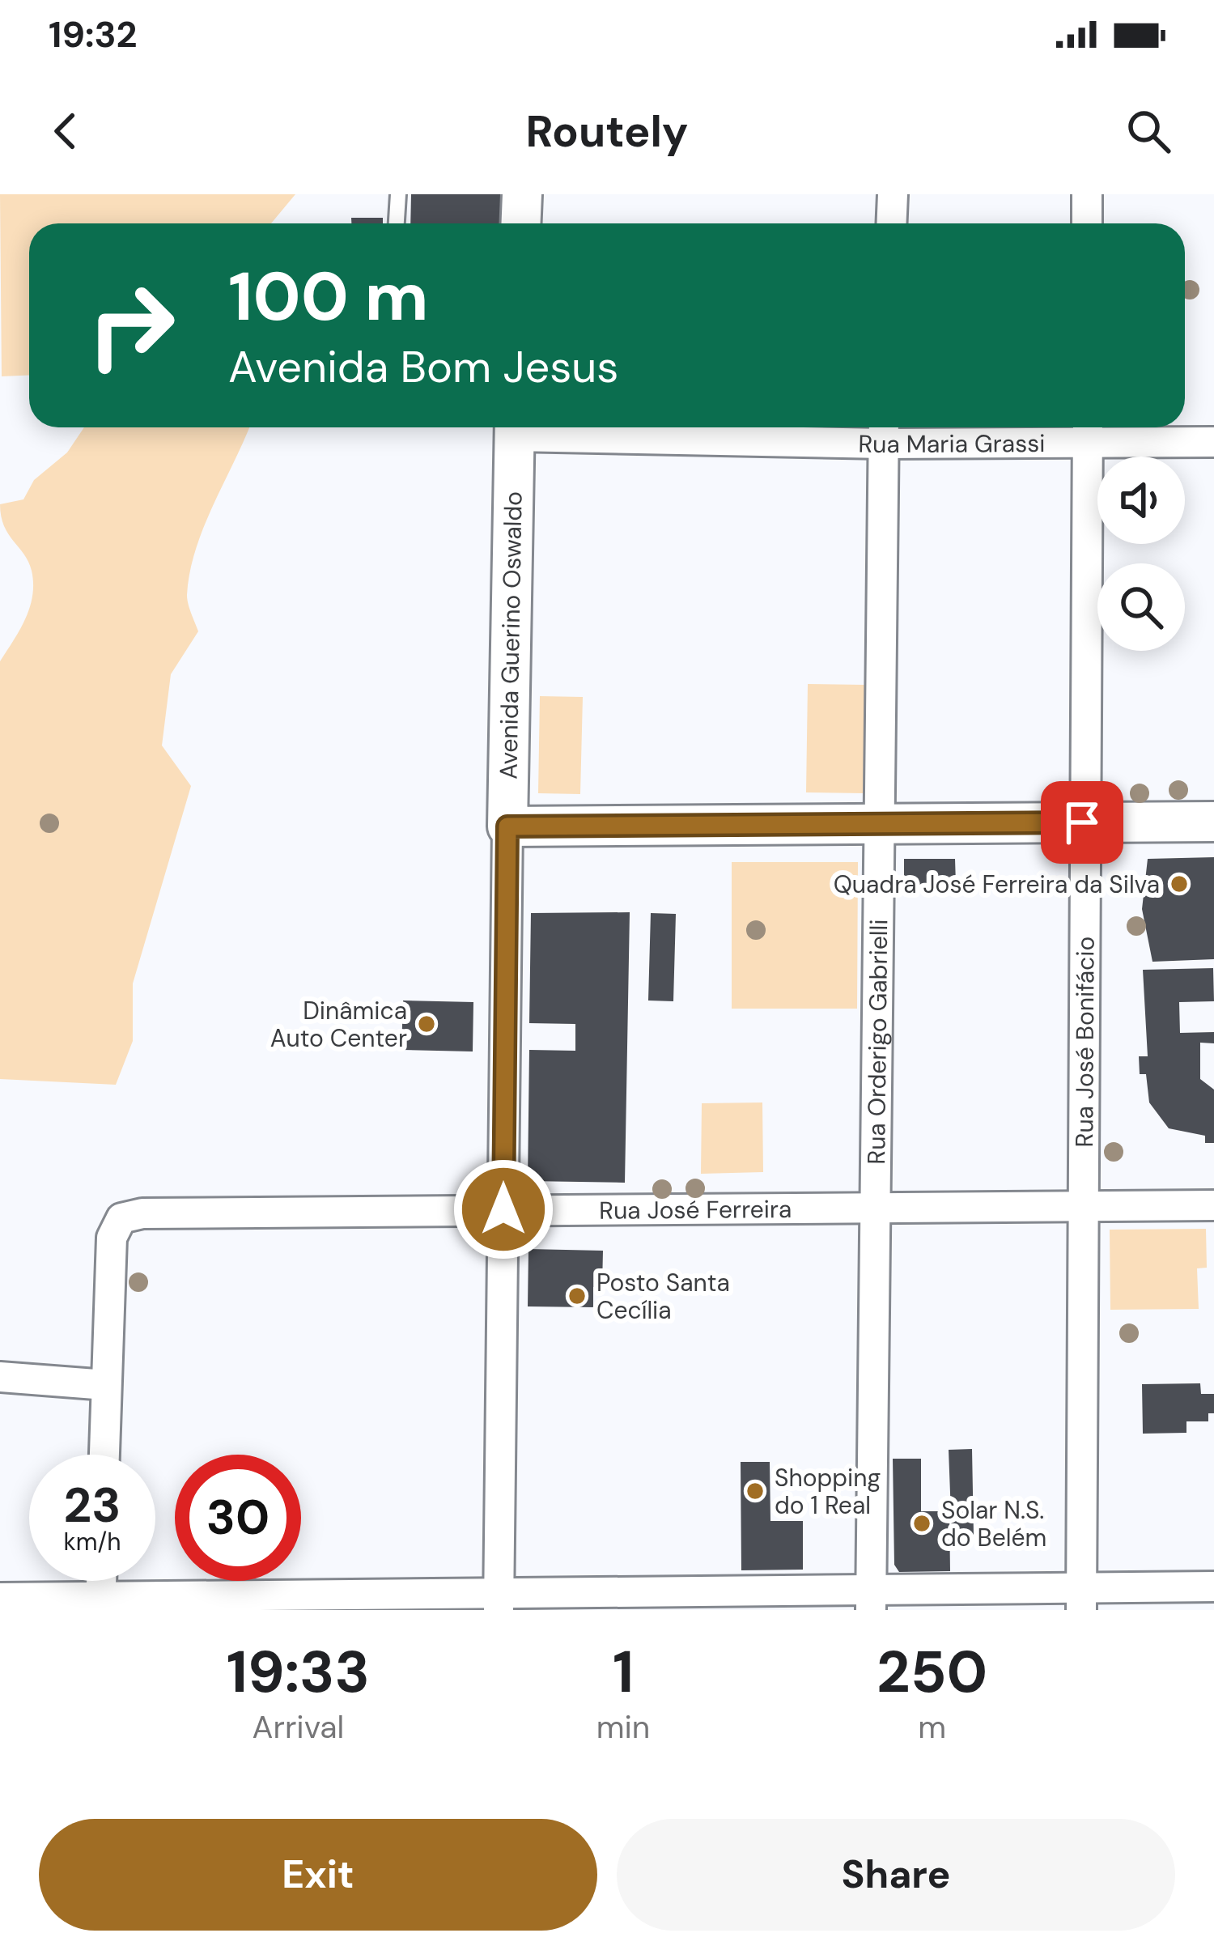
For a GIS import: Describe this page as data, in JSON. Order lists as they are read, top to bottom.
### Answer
{
  "streets": {
    "street": [
      "Rua Maria Grassi",
      "Avenida Guerino Oswaldo",
      "Rua Orderigo Gabrielli",
      "Rua José Bonifácio",
      "Rua José Ferreira"
    ]
  },
  "crossings": [
    ["Rua Maria Grassi", "Rua Orderigo Gabrielli"],
    ["Rua Maria Grassi", "Rua José Bonifácio"],
    ["Avenida Guerino Oswaldo", "Rua José Ferreira"],
    ["Rua Orderigo Gabrielli", "Rua José Ferreira"],
    ["Rua José Bonifácio", "Rua José Ferreira"]
  ],
  "places": [
    "Quadra José Ferreira da Silva",
    "Dinâmica Auto Center",
    "Posto Santa Cecília",
    "Shopping do 1 Real",
    "Solar N.S. do Belém"
  ],
  "page": {
    "status": "19:32",
    "header": "Routely",
    "turn": ["100 m", "Avenida Bom Jesus"],
    "speed": "23 km/h",
    "limit": "30",
    "eta": [
      "19:33",
      "Arrival",
      "1",
      "min",
      "250",
      "m"
    ],
    "buttons": ["Exit", "Share"]
  }
}
